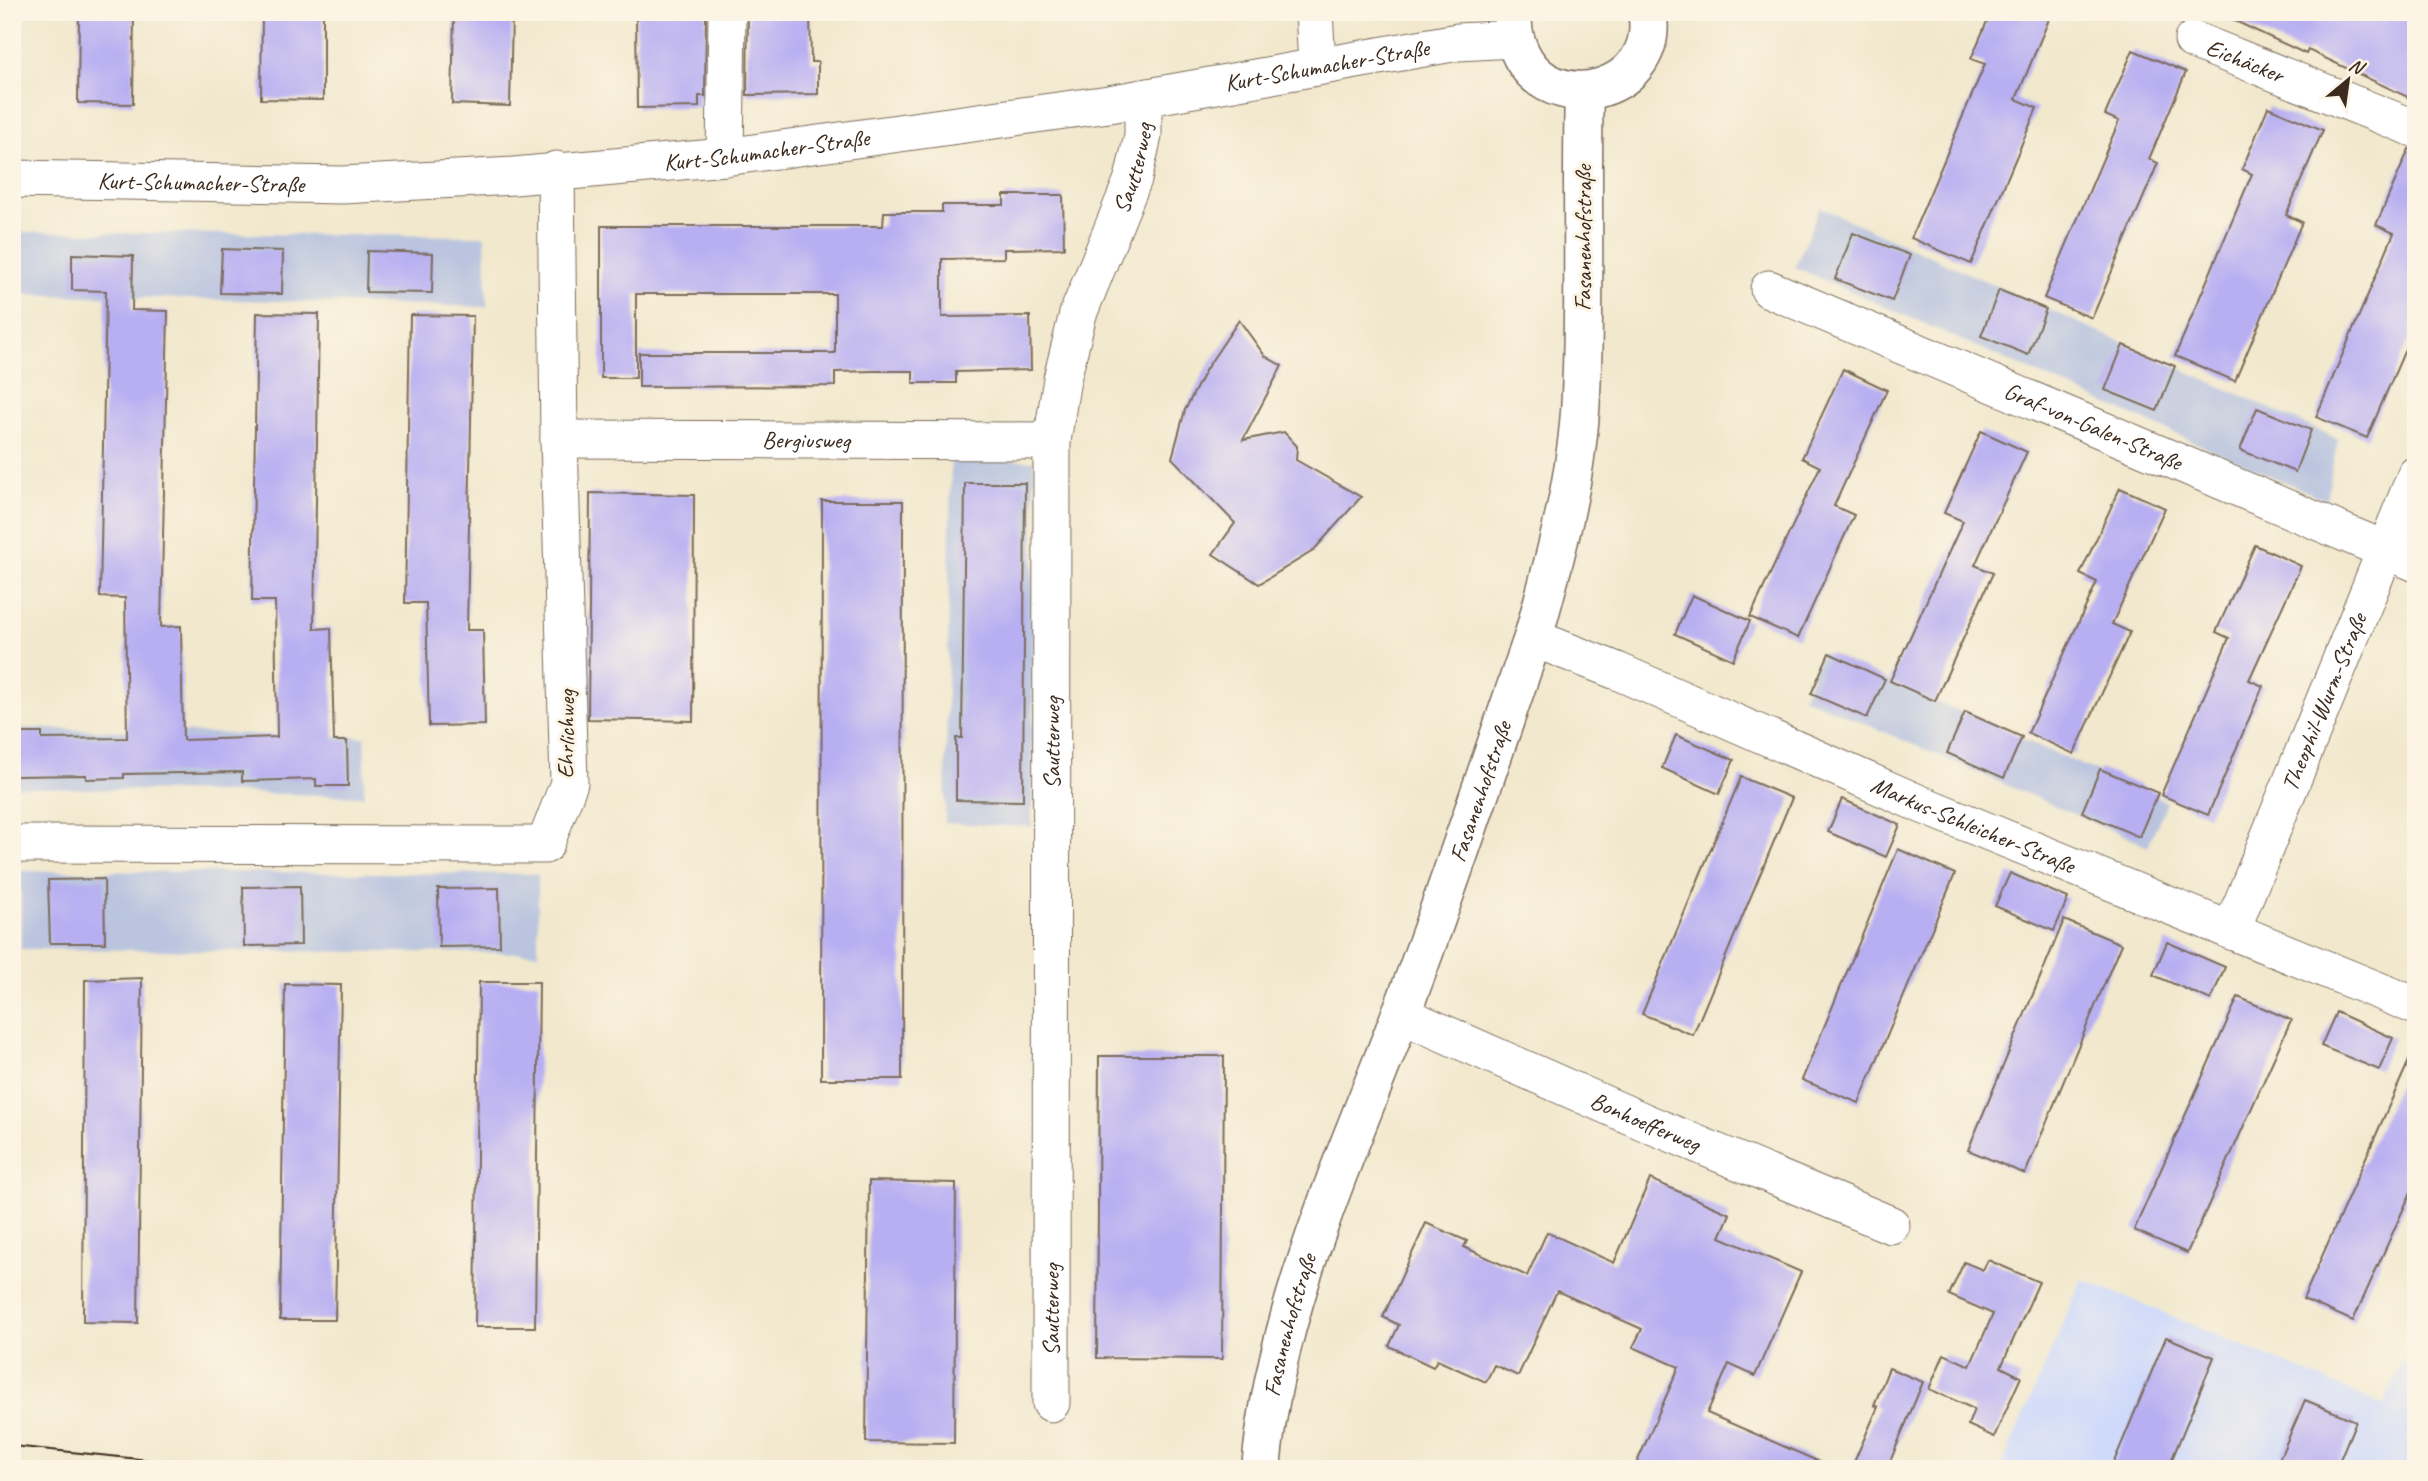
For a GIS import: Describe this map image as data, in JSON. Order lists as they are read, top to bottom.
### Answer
{
  "streets": {
    "street": [
      "Eichäcker",
      "Kurt-Schumacher-Straße",
      "Sautterweg",
      "Fasanenhofstraße",
      "Graf-von-Galen-Straße",
      "Bergiusweg",
      "Theophil-Wurm-Straße",
      "Ehrlichweg",
      "Markus-Schleicher-Straße",
      "Bonhoefferweg"
    ]
  },
  "crossings": [
    ["Kurt-Schumacher-Straße", "Sautterweg"],
    ["Kurt-Schumacher-Straße", "Ehrlichweg"],
    ["Sautterweg", "Bergiusweg"],
    ["Fasanenhofstraße", "Markus-Schleicher-Straße"],
    ["Fasanenhofstraße", "Bonhoefferweg"],
    ["Graf-von-Galen-Straße", "Theophil-Wurm-Straße"],
    ["Bergiusweg", "Ehrlichweg"],
    ["Theophil-Wurm-Straße", "Markus-Schleicher-Straße"]
  ],
  "north": "top right"
}
